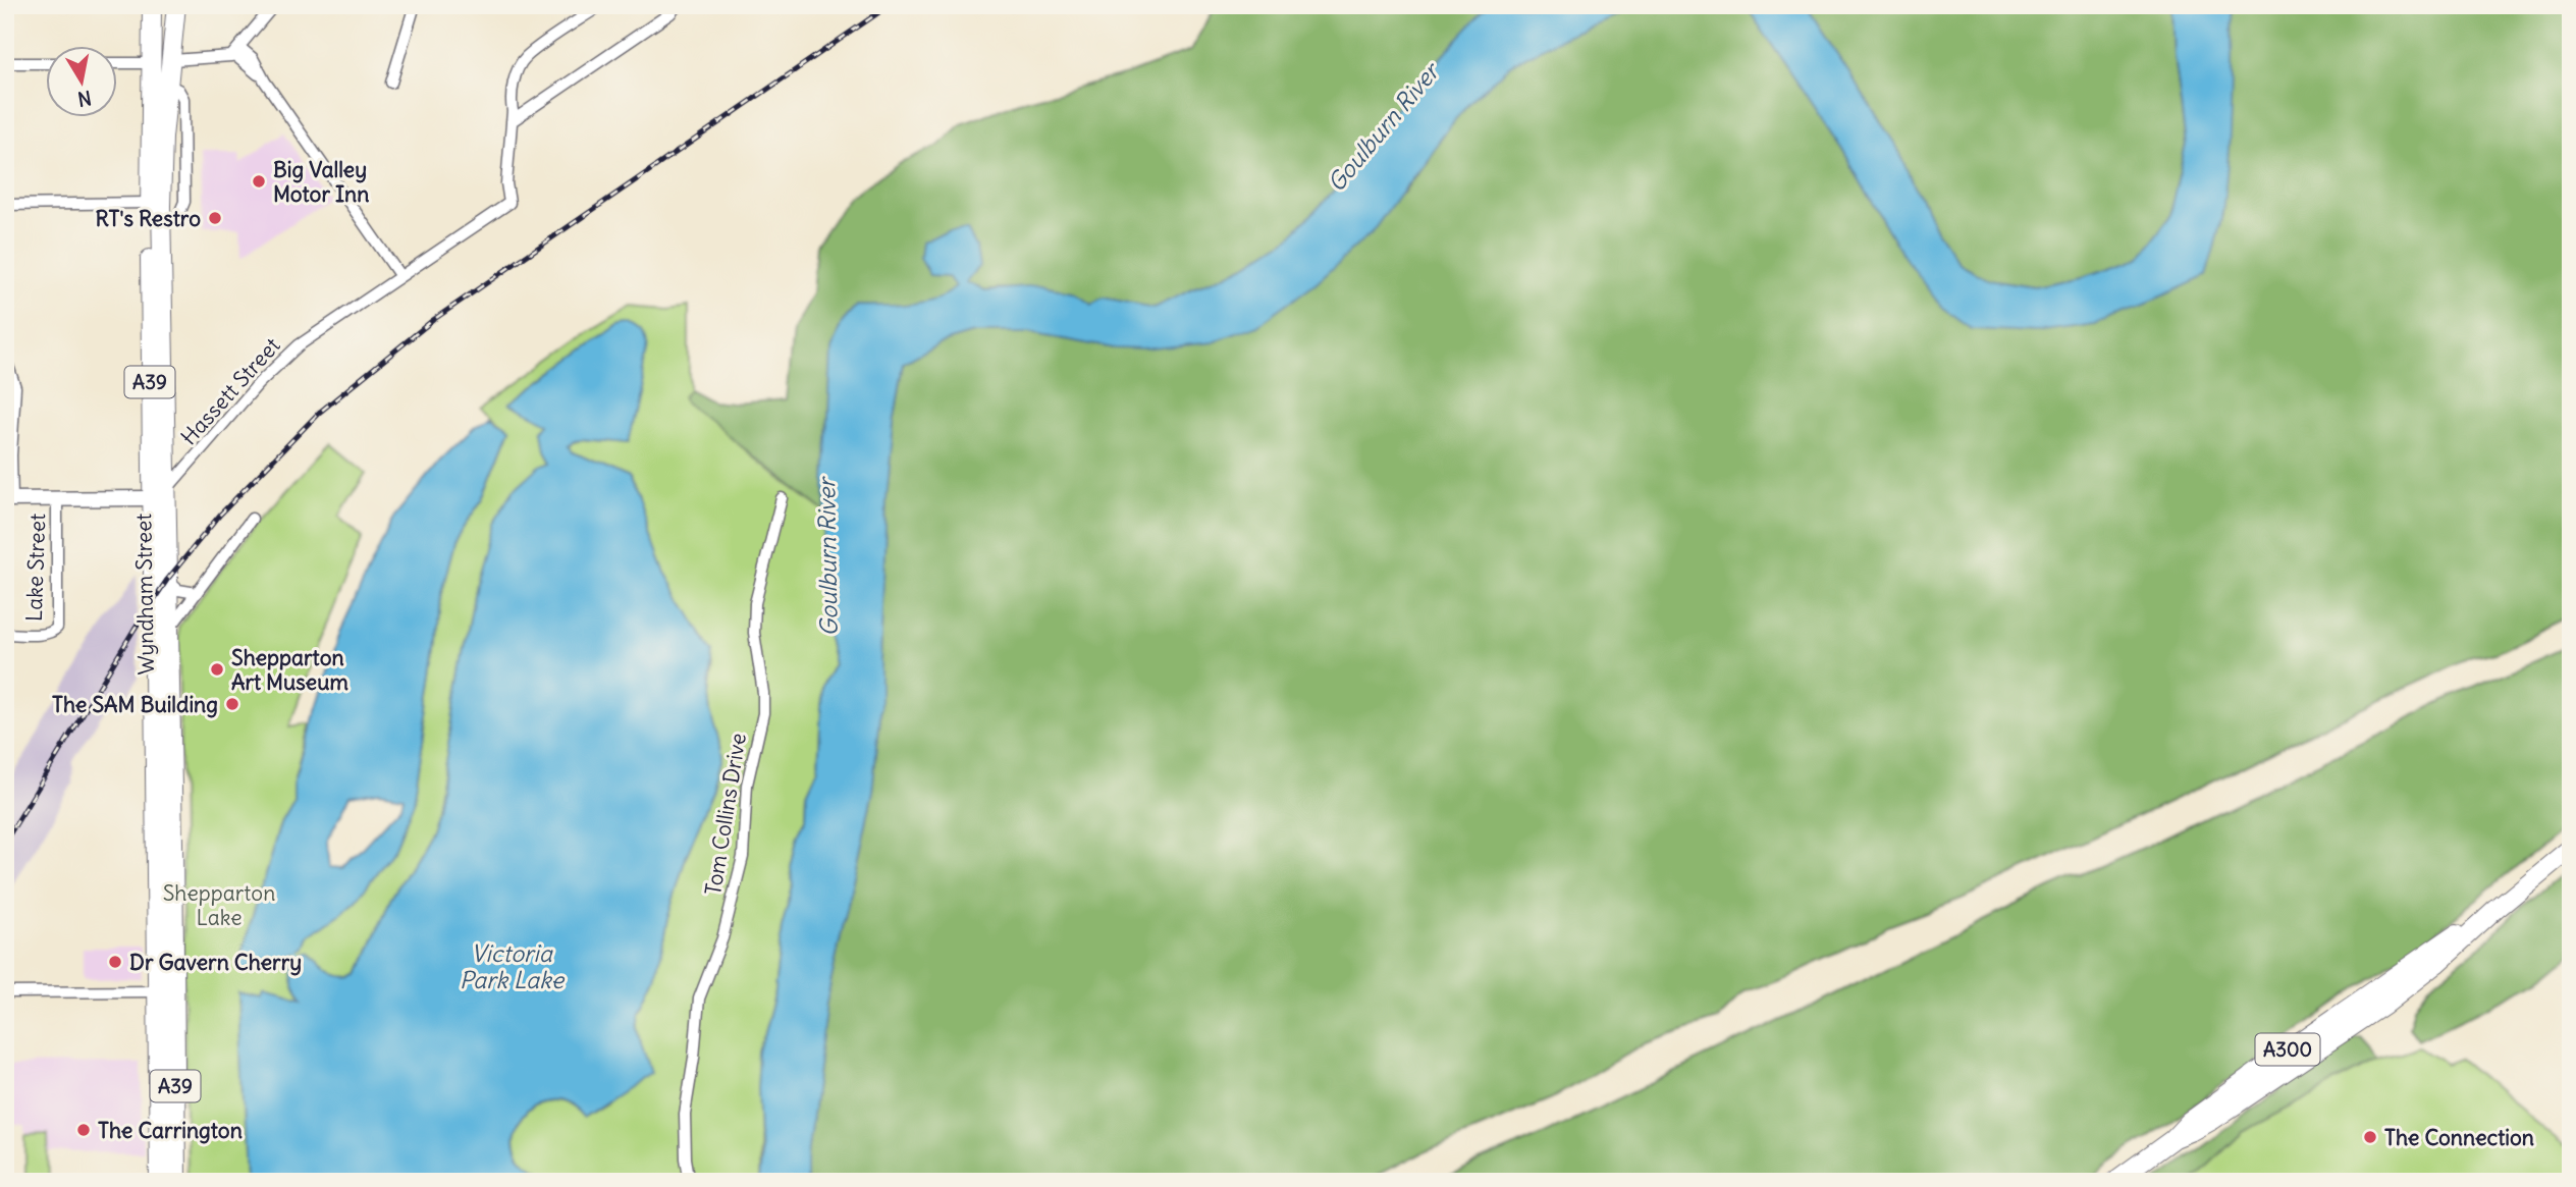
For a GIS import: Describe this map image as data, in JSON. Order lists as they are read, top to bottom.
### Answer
{
  "streets": {
    "highway": ["A39", "Wyndham Street", "A300"],
    "street": ["Hassett Street", "Lake Street", "Tom Collins Drive"]
  },
  "crossings": [
    ["Hassett Street", "Wyndham Street"]
  ],
  "water": ["Goulburn River", "Victoria Park Lake"],
  "parks": ["Shepparton Lake"],
  "places": [
    "Big Valley Motor Inn",
    "RT's Restro",
    "Shepparton Art Museum",
    "The SAM Building",
    "Dr Gavern Cherry",
    "The Carrington",
    "The Connection"
  ],
  "north": "bottom"
}
